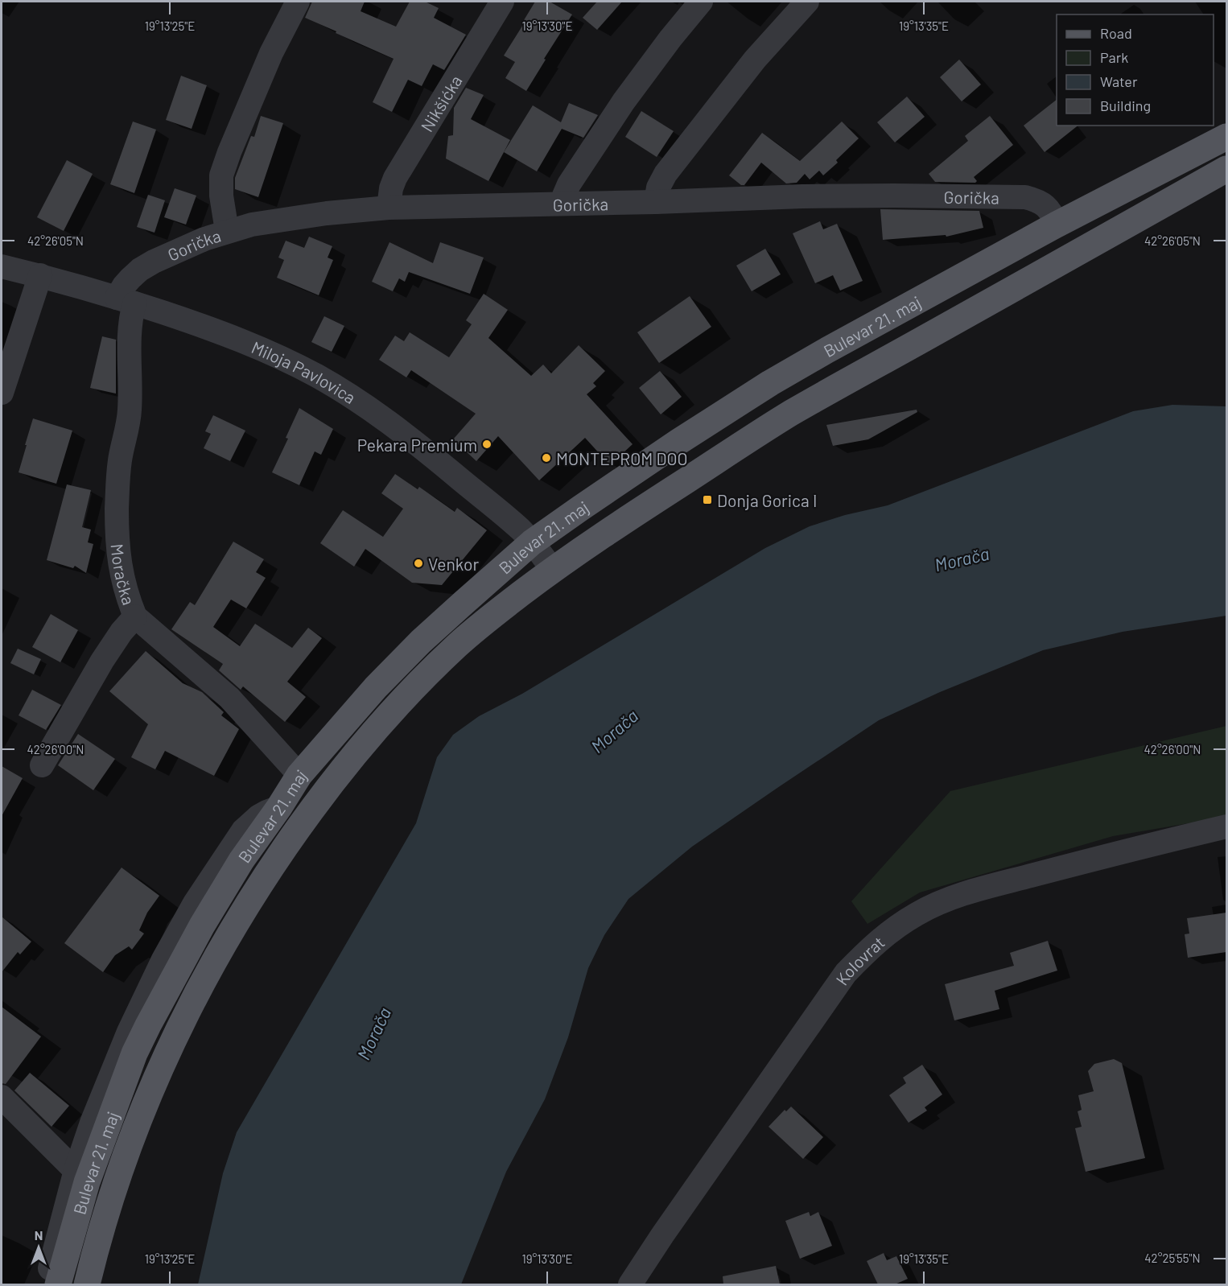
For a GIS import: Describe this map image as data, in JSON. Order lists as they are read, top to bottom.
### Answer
{
  "streets": {
    "main road": ["Bulevar 21. maj"],
    "street": [
      "Nikšićka",
      "Gorička",
      "Miloja Pavlovica",
      "Moračka",
      "Kolovrat"
    ]
  },
  "crossings": [
    ["Nikšićka", "Gorička"],
    ["Gorička", "Bulevar 21. maj"],
    ["Gorička", "Miloja Pavlovica"],
    ["Gorička", "Moračka"],
    ["Bulevar 21. maj", "Miloja Pavlovica"],
    ["Bulevar 21. maj", "Moračka"],
    ["Miloja Pavlovica", "Moračka"]
  ],
  "water": ["Morača"],
  "places": {
    "other": ["Pekara Premium", "MONTEPROM DOO", "Venkor"],
    "transit": ["Donja Gorica I"]
  },
  "legend": [
    "Road",
    "Park",
    "Water",
    "Building"
  ],
  "north": "top",
  "coordinates": [
    "19°13'25\"E",
    "19°13'30\"E",
    "19°13'35\"E",
    "42°26'05\"N",
    "42°26'00\"N",
    "42°25'55\"N"
  ]
}
